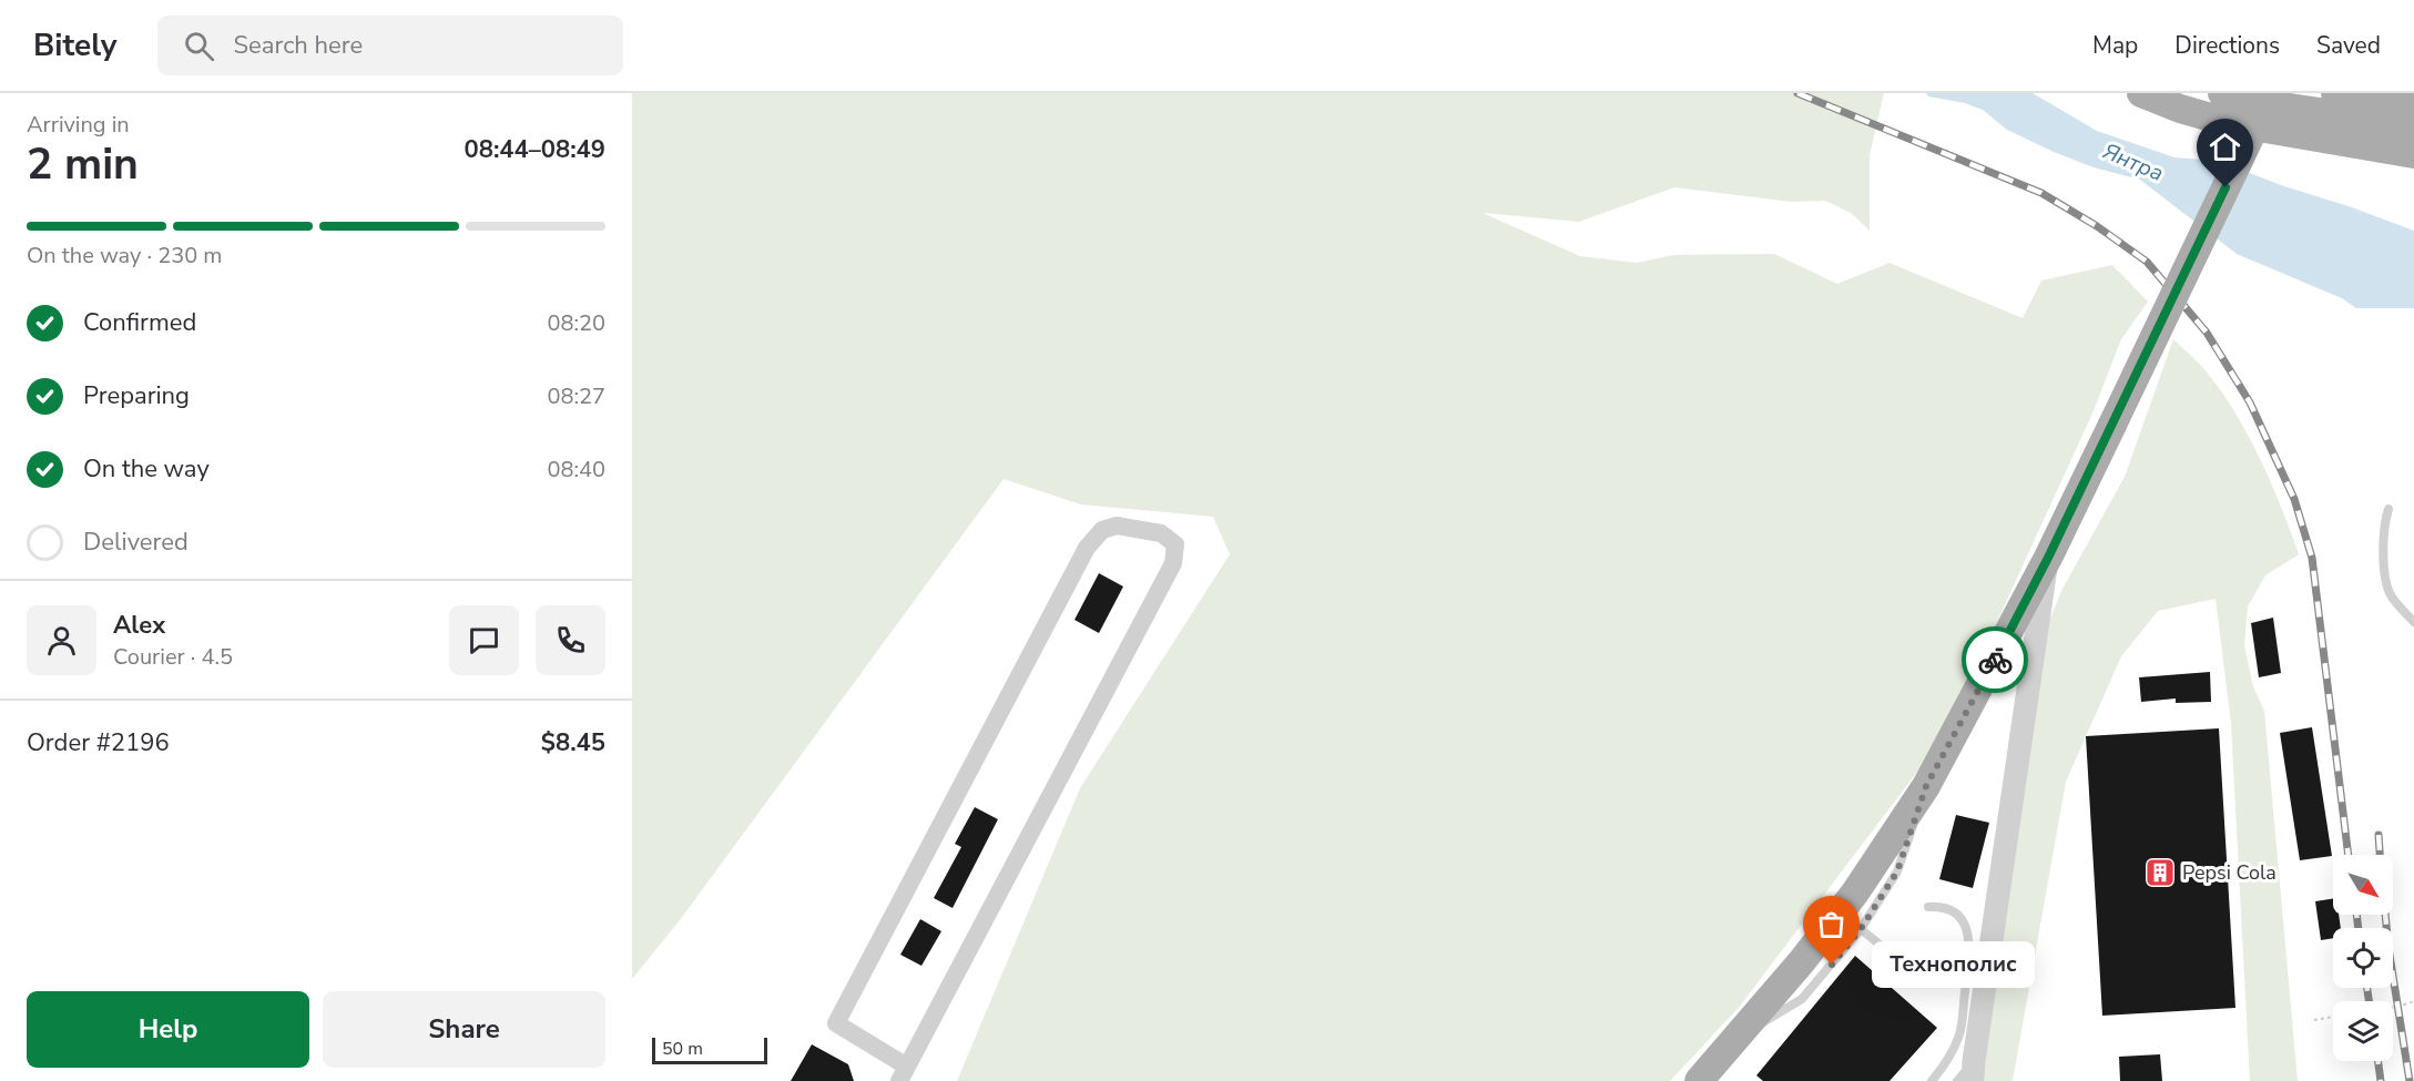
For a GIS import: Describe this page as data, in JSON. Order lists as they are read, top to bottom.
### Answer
{
  "water": ["Янтра"],
  "places": {
    "building": ["Pepsi Cola"],
    "other": ["Технополис"]
  },
  "scale_bar": "50 m",
  "north": "bottom right",
  "page": {
    "header": "Bitely",
    "search": "Search here",
    "nav": ["Map", "Directions", "Saved"],
    "heading": ["2 min", "Arriving in", "08:44–08:49"],
    "panel": [
      "Alex",
      "Courier · 4.5",
      "Order #2196",
      "$8.45"
    ],
    "bar": "On the way · 230 m",
    "list": [
      ["Confirmed", "08:20"],
      ["Preparing", "08:27"],
      ["On the way", "08:40"],
      "Delivered"
    ],
    "bubble": "Технополис",
    "buttons": ["Help", "Share"],
    "scale": "50 m"
  }
}
